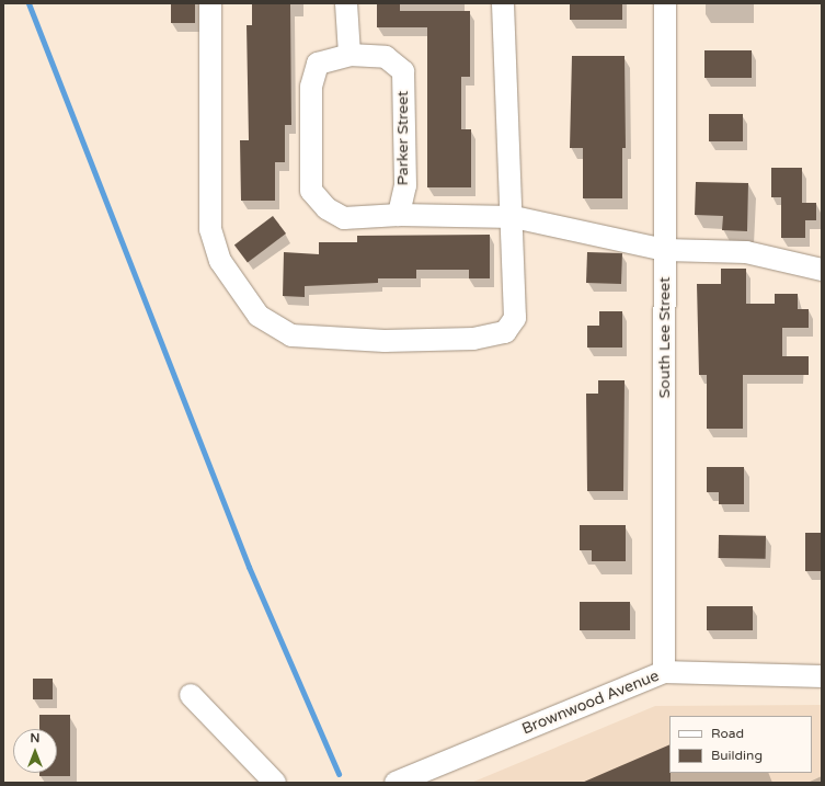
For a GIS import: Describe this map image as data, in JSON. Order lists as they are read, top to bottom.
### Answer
{
  "streets": {
    "street": ["Parker Street", "South Lee Street", "Brownwood Avenue"]
  },
  "crossings": [
    ["South Lee Street", "Brownwood Avenue"]
  ],
  "legend": ["Road", "Building"],
  "north": "top"
}
